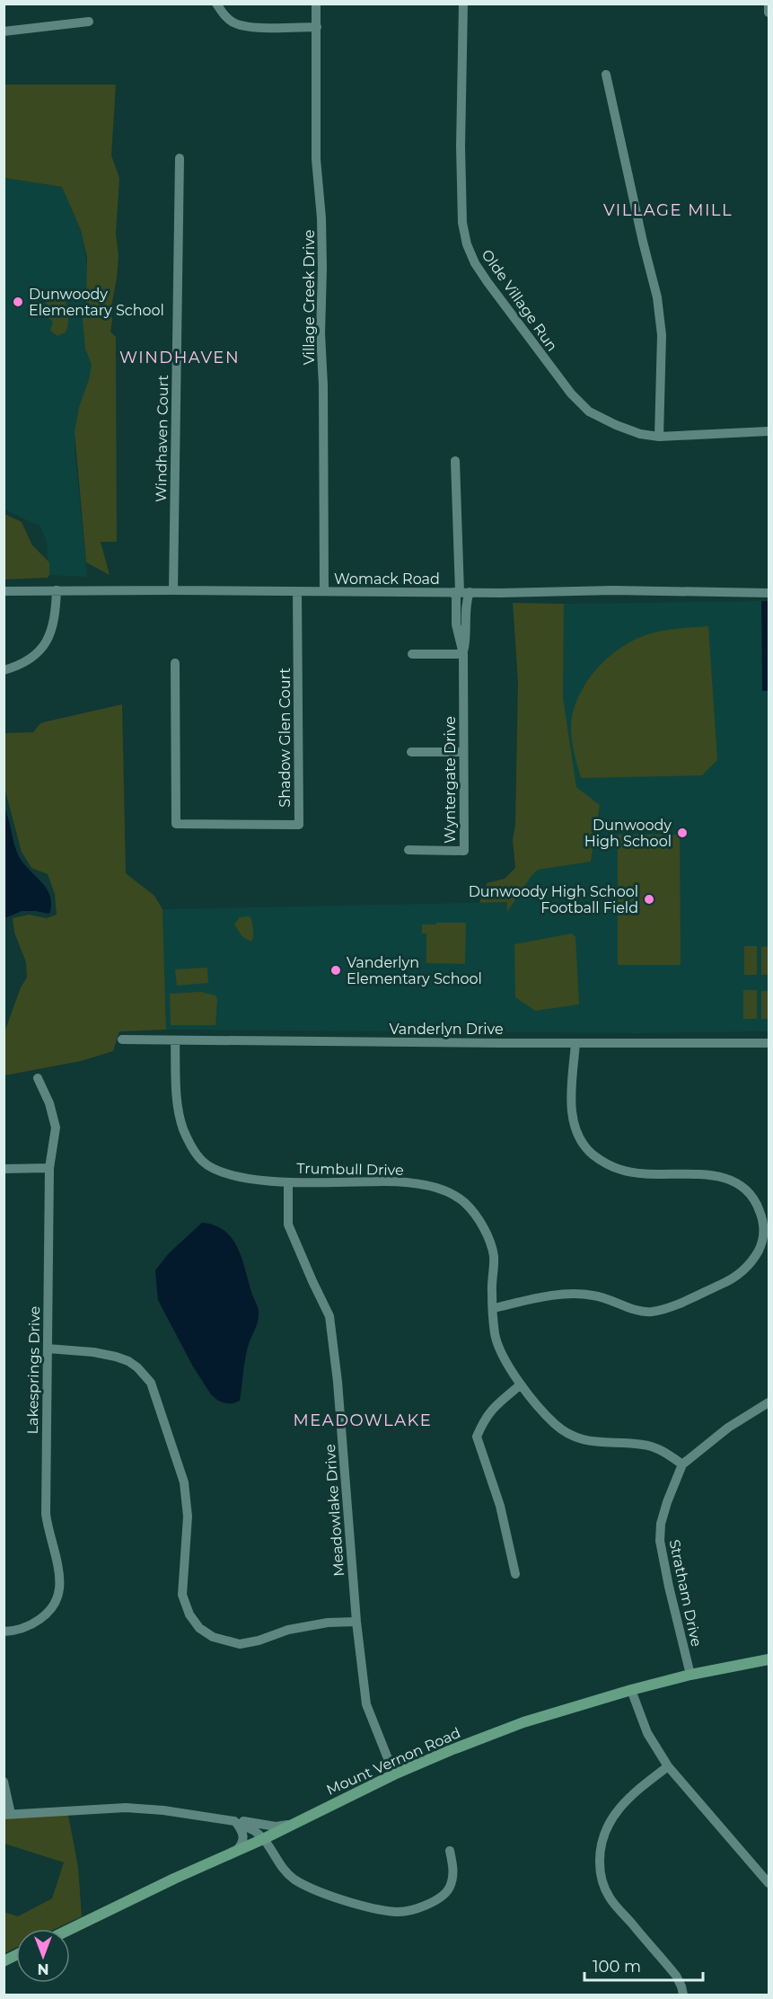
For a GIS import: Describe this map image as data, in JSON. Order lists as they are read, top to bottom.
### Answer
{
  "streets": {
    "main road": ["Mount Vernon Road"],
    "street": [
      "Village Creek Drive",
      "Olde Village Run",
      "Windhaven Court",
      "Womack Road",
      "Shadow Glen Court",
      "Wyntergate Drive",
      "Vanderlyn Drive",
      "Trumbull Drive",
      "Lakesprings Drive",
      "Meadowlake Drive",
      "Stratham Drive"
    ]
  },
  "crossings": [
    ["Village Creek Drive", "Womack Road"],
    ["Windhaven Court", "Womack Road"],
    ["Womack Road", "Shadow Glen Court"],
    ["Womack Road", "Wyntergate Drive"],
    ["Vanderlyn Drive", "Trumbull Drive"],
    ["Trumbull Drive", "Meadowlake Drive"],
    ["Trumbull Drive", "Stratham Drive"],
    ["Meadowlake Drive", "Mount Vernon Road"],
    ["Stratham Drive", "Mount Vernon Road"]
  ],
  "districts": ["VILLAGE MILL", "WINDHAVEN", "MEADOWLAKE"],
  "places": [
    "Dunwoody Elementary School",
    "Dunwoody High School",
    "Dunwoody High School Football Field",
    "Vanderlyn Elementary School"
  ],
  "scale_bar": "100 m",
  "north": "bottom"
}
